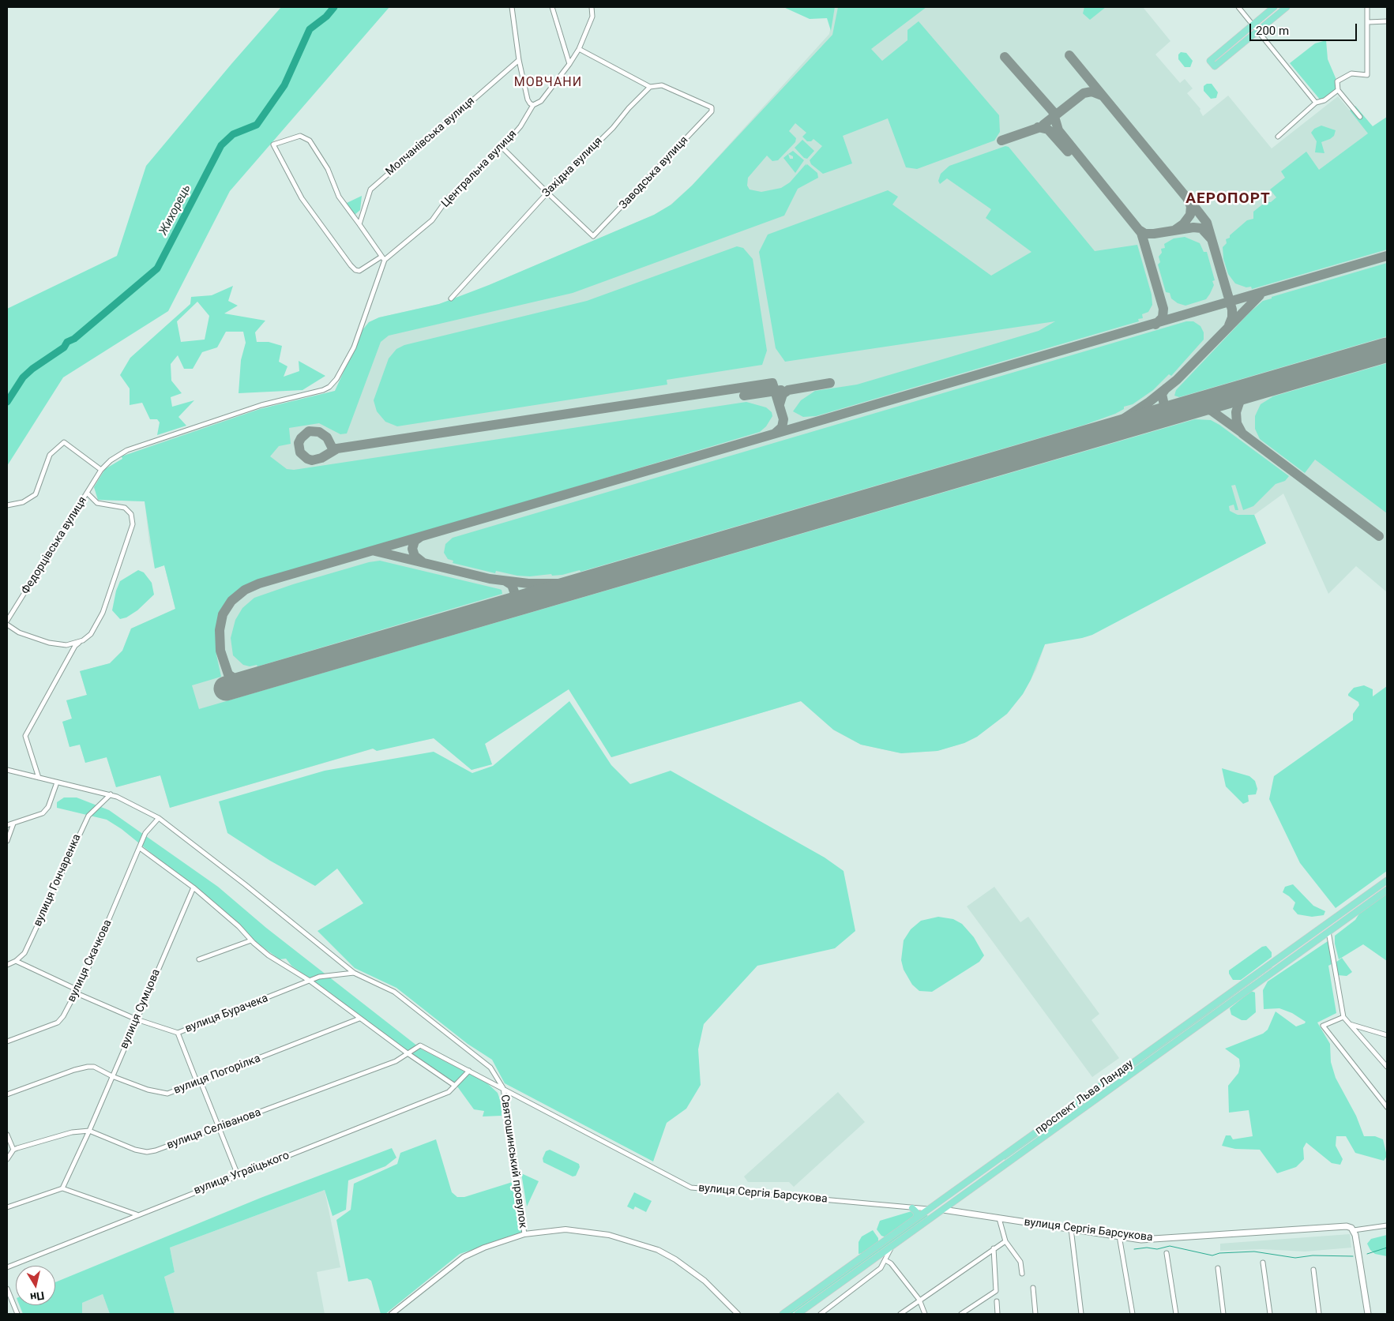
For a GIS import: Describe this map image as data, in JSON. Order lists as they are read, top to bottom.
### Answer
{
  "streets": {
    "main road": ["проспект Льва Ландау", "вулиця Сергія Барсукова"],
    "street": [
      "Молчанівська вулиця",
      "Західна вулиця",
      "Центральна вулиця",
      "Заводська вулиця",
      "Федорцівська вулиця",
      "вулиця Гончаренка",
      "вулиця Скачкова",
      "вулиця Сумцова",
      "вулиця Бурачека",
      "вулиця Погорілка",
      "вулиця Селіванова",
      "Святошинський провулок",
      "вулиця Уграїцького"
    ]
  },
  "crossings": [
    ["Західна вулиця", "Заводська вулиця"],
    ["Центральна вулиця", "Федорцівська вулиця"],
    ["вулиця Гончаренка", "вулиця Бурачека"],
    ["вулиця Скачкова", "вулиця Бурачека"],
    ["вулиця Сумцова", "вулиця Бурачека"],
    ["вулиця Сумцова", "вулиця Погорілка"],
    ["вулиця Сумцова", "вулиця Селіванова"],
    ["проспект Льва Ландау", "вулиця Сергія Барсукова"],
    ["вулиця Селіванова", "вулиця Сергія Барсукова"],
    ["Святошинський провулок", "вулиця Сергія Барсукова"],
    ["вулиця Уграїцького", "вулиця Сергія Барсукова"]
  ],
  "districts": ["МОВЧАНИ", "АЕРОПОРТ"],
  "water": ["Жихорець"],
  "scale_bar": "200 m",
  "north": "bottom"
}
